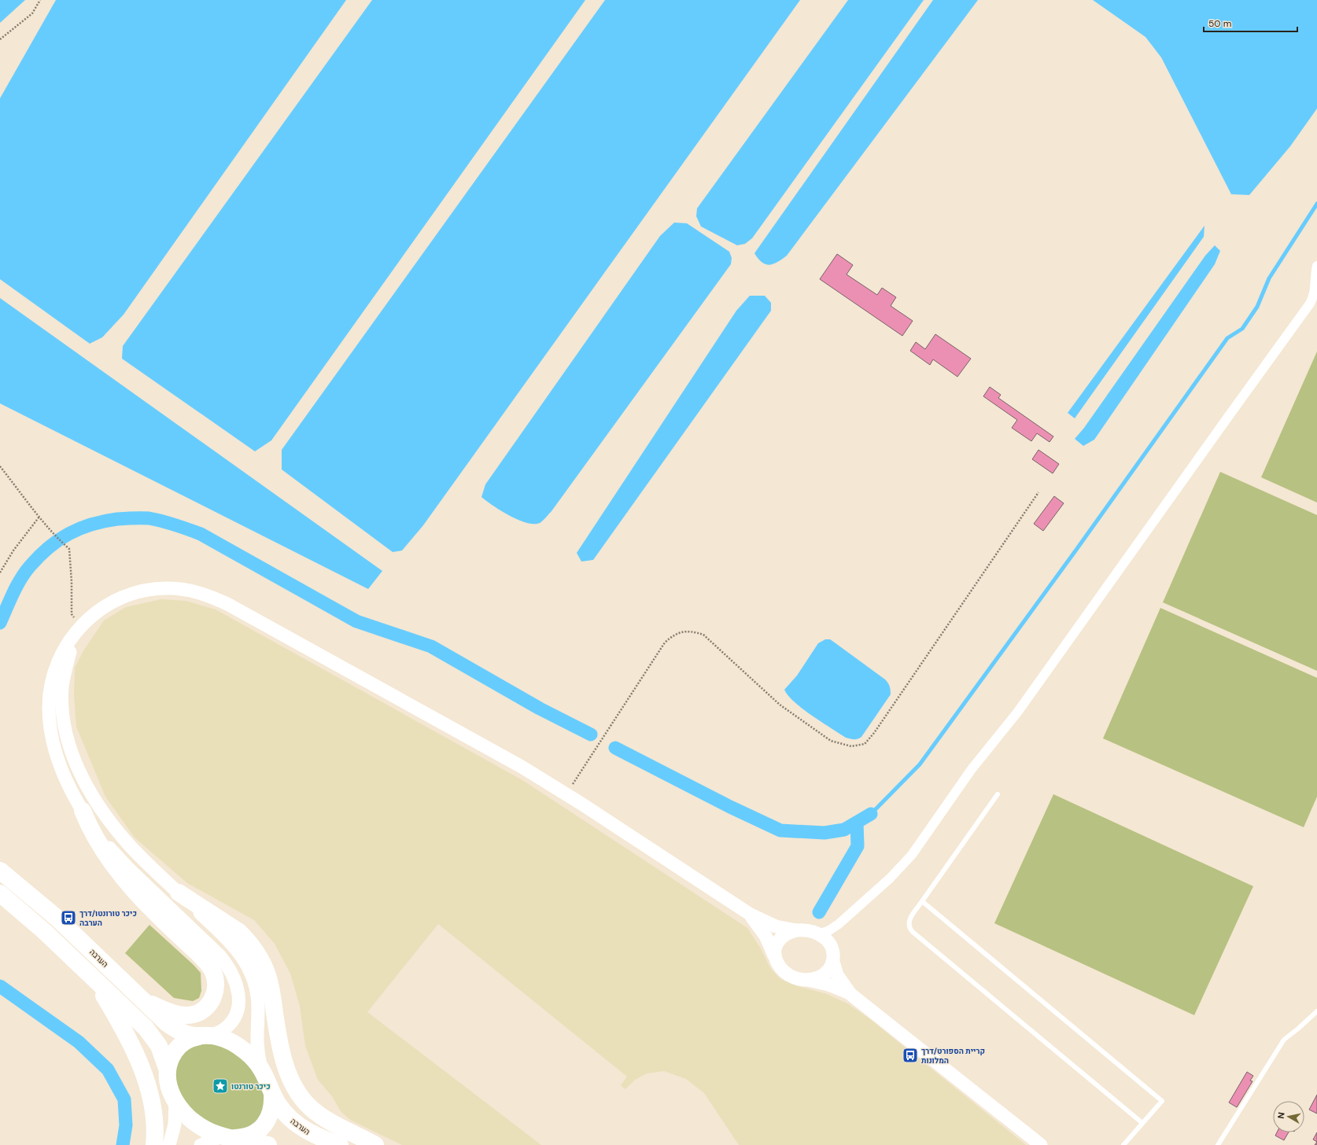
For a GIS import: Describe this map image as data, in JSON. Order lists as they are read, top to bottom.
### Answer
{
  "streets": {
    "highway": ["הערבה"]
  },
  "places": {
    "bus stop": ["כיכר טורונטו/דרך הערבה", "קריית הספורט/דרך המלונות"],
    "place": ["כיכר טורנטו"]
  },
  "scale_bar": "50 m",
  "north": "left"
}
